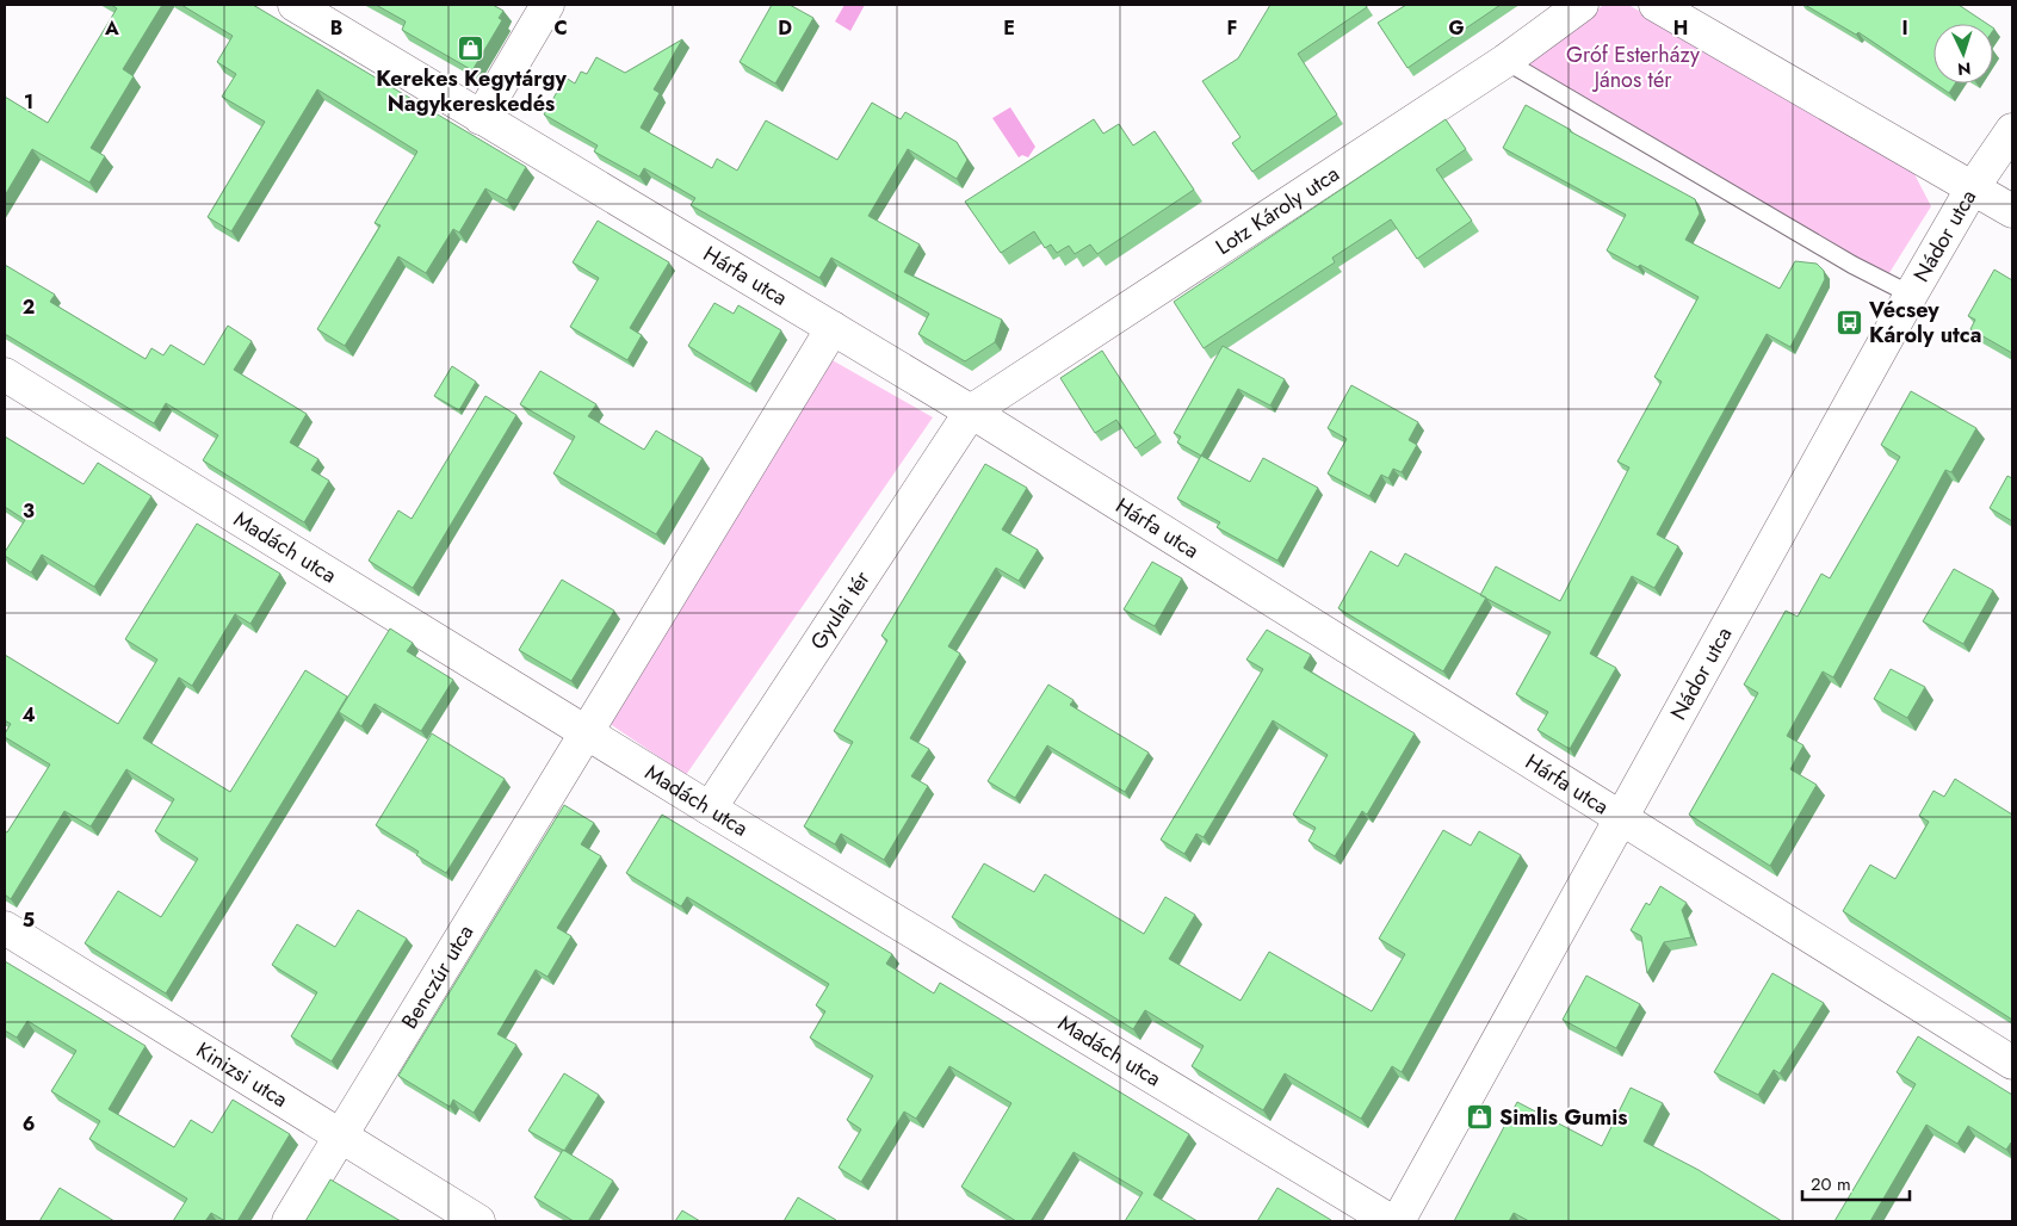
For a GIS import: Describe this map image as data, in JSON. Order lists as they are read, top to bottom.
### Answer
{
  "streets": {
    "street": [
      "Lotz Károly utca",
      "Nádor utca",
      "Hárfa utca",
      "Madách utca",
      "Gyulai tér",
      "Benczúr utca",
      "Kinizsi utca"
    ]
  },
  "crossings": [
    ["Lotz Károly utca", "Hárfa utca"],
    ["Lotz Károly utca", "Gyulai tér"],
    ["Nádor utca", "Hárfa utca"],
    ["Hárfa utca", "Gyulai tér"],
    ["Madách utca", "Gyulai tér"],
    ["Madách utca", "Benczúr utca"],
    ["Benczúr utca", "Kinizsi utca"]
  ],
  "parks": ["Gróf Esterházy János tér"],
  "places": {
    "shop": ["Kerekes Kegytárgy Nagykereskedés", "Simlis Gumis"],
    "bus stop": ["Vécsey Károly utca"]
  },
  "scale_bar": "20 m",
  "north": "bottom",
  "grid": {
    "columns": [
      "A",
      "B",
      "C",
      "D",
      "E",
      "F",
      "G",
      "H",
      "I"
    ],
    "rows": [
      "1",
      "2",
      "3",
      "4",
      "5",
      "6"
    ]
  }
}
